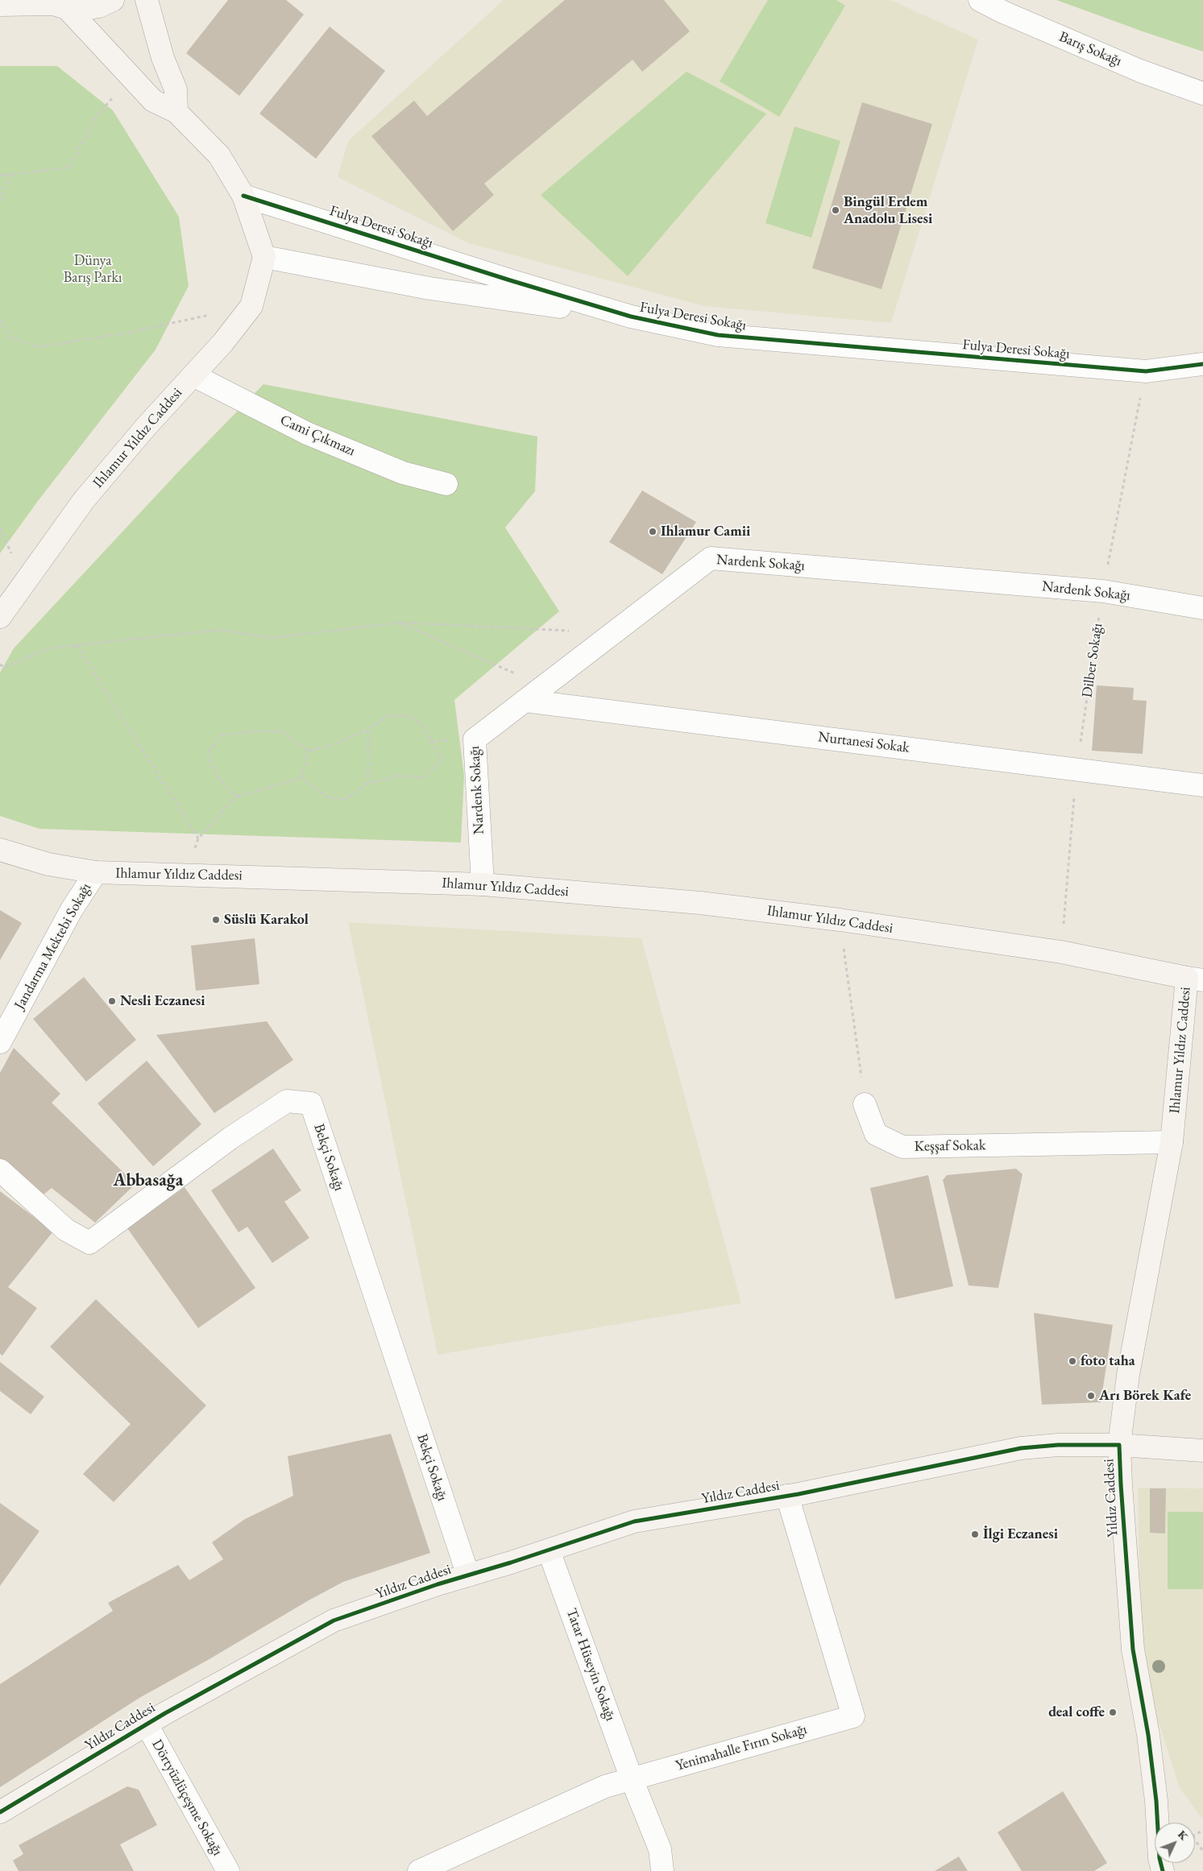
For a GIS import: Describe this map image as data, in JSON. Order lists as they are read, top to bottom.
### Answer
{
  "streets": {
    "main road": ["Ihlamur Yıldız Caddesi", "Yıldız Caddesi"],
    "street": [
      "Barış Sokağı",
      "Fulya Deresi Sokağı",
      "Cami Çıkmazı",
      "Nardenk Sokağı",
      "Nurtanesi Sokak",
      "Jandarma Mektebi Sokağı",
      "Keşşaf Sokak",
      "Bekçi Sokağı",
      "Tatar Hüseyin Sokağı",
      "Yenimahalle Fırın Sokağı",
      "Dörtyüzlüçeşme Sokağı"
    ],
    "path": ["Dilber Sokağı"]
  },
  "crossings": [
    ["Fulya Deresi Sokağı", "Ihlamur Yıldız Caddesi"],
    ["Fulya Deresi Sokağı", "Dilber Sokağı"],
    ["Cami Çıkmazı", "Ihlamur Yıldız Caddesi"],
    ["Ihlamur Yıldız Caddesi", "Nardenk Sokağı"],
    ["Ihlamur Yıldız Caddesi", "Dilber Sokağı"],
    ["Ihlamur Yıldız Caddesi", "Jandarma Mektebi Sokağı"],
    ["Ihlamur Yıldız Caddesi", "Keşşaf Sokak"],
    ["Ihlamur Yıldız Caddesi", "Yıldız Caddesi"],
    ["Nardenk Sokağı", "Dilber Sokağı"],
    ["Nardenk Sokağı", "Nurtanesi Sokak"],
    ["Dilber Sokağı", "Nurtanesi Sokak"],
    ["Bekçi Sokağı", "Yıldız Caddesi"],
    ["Yıldız Caddesi", "Tatar Hüseyin Sokağı"],
    ["Yıldız Caddesi", "Yenimahalle Fırın Sokağı"],
    ["Yıldız Caddesi", "Dörtyüzlüçeşme Sokağı"],
    ["Tatar Hüseyin Sokağı", "Yenimahalle Fırın Sokağı"]
  ],
  "districts": ["Abbasağa"],
  "parks": ["Dünya Barış Parkı"],
  "places": [
    "Bingül Erdem Anadolu Lisesi",
    "Ihlamur Camii",
    "Süslü Karakol",
    "Nesli Eczanesi",
    "foto taha",
    "Arı Börek Kafe",
    "İlgi Eczanesi",
    "deal coffe"
  ],
  "north": "top right"
}
